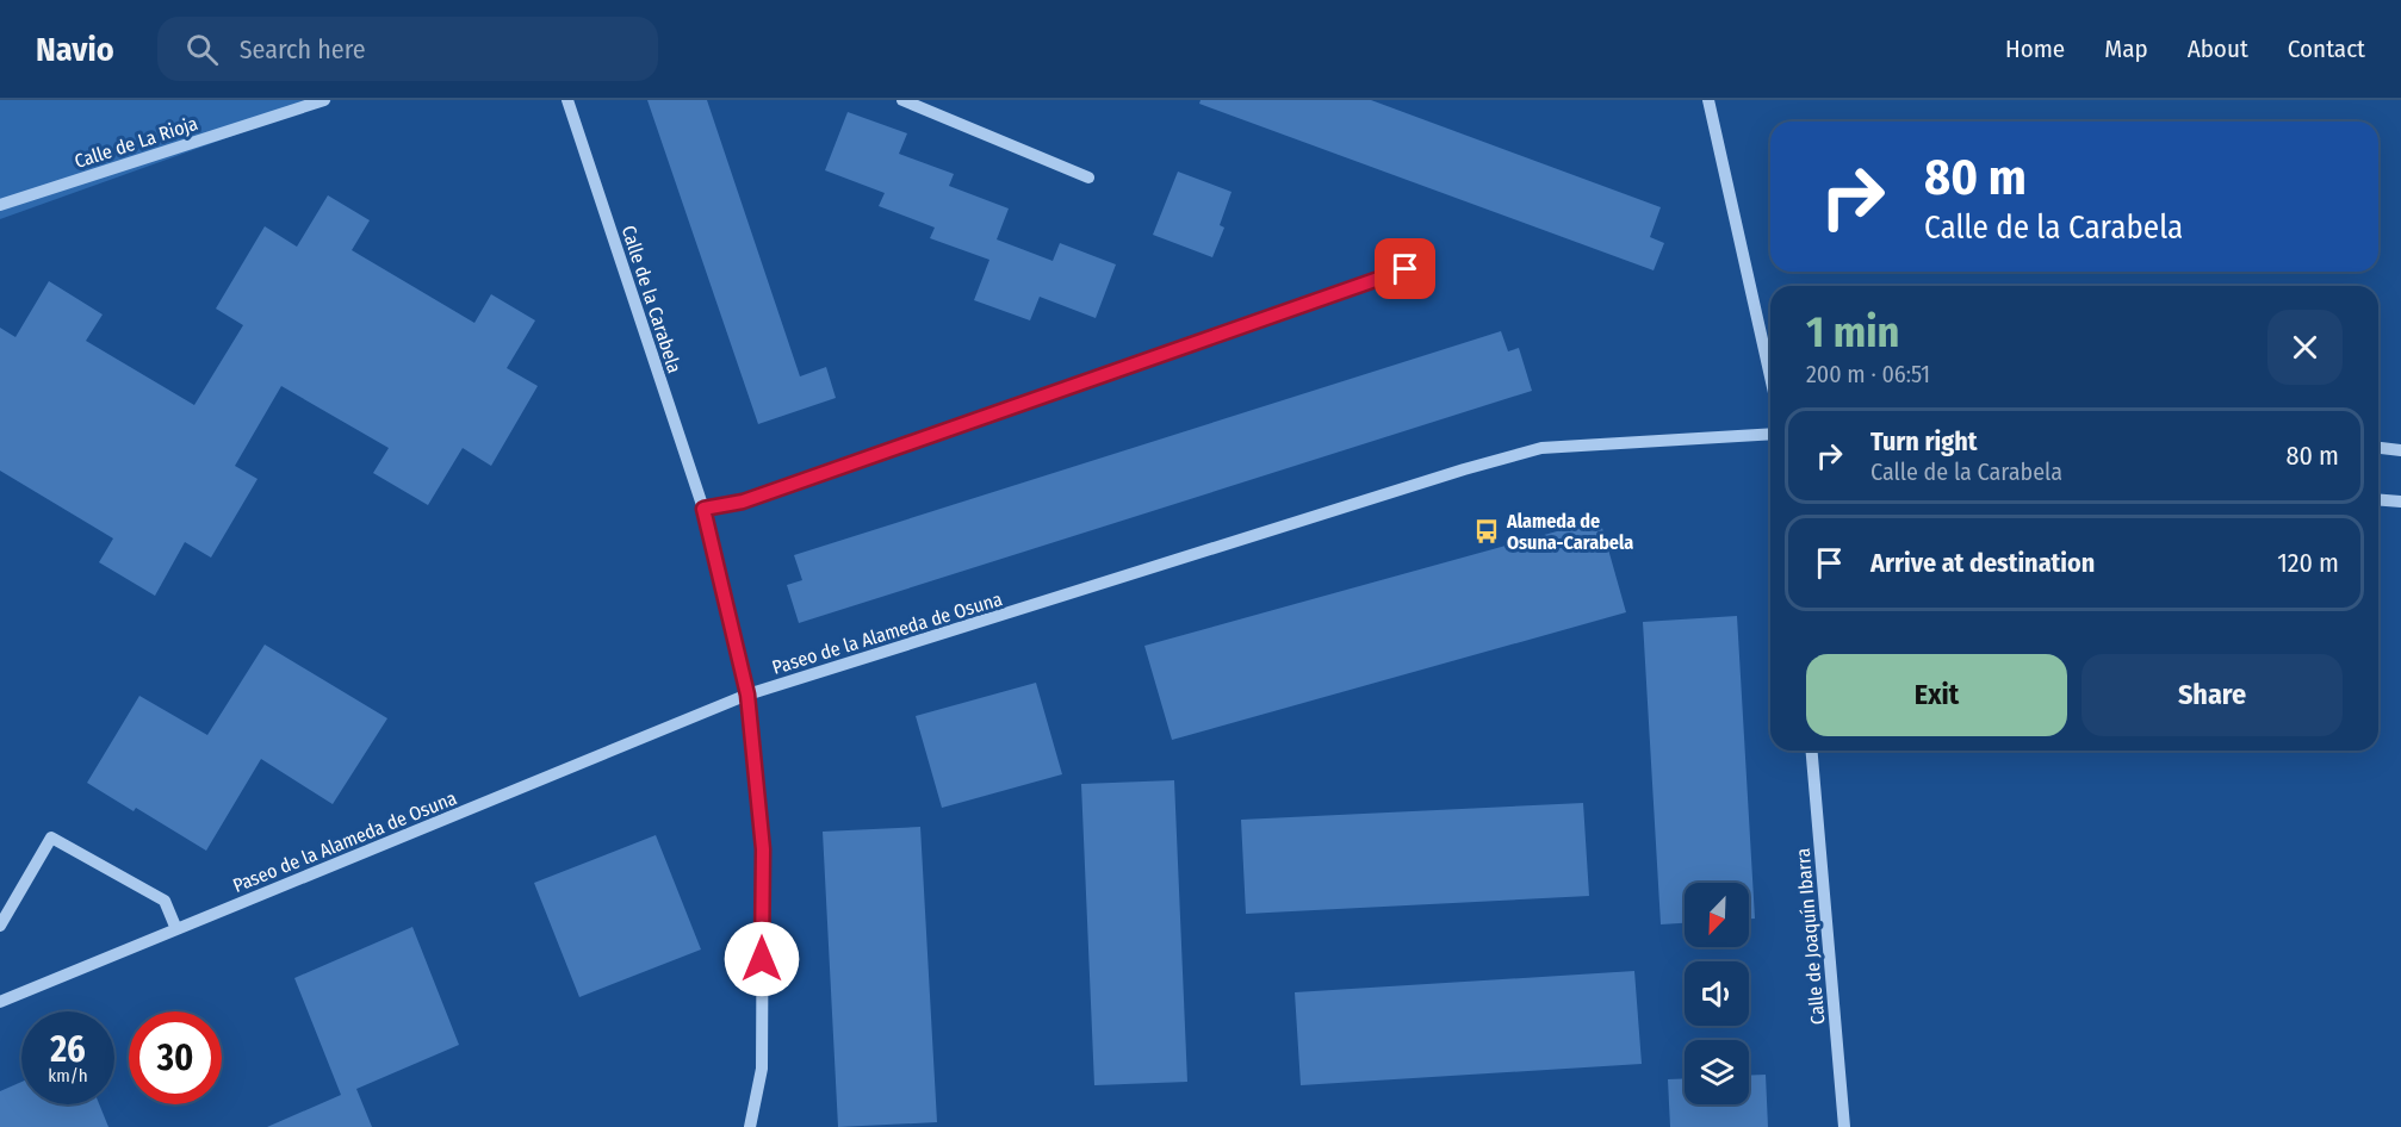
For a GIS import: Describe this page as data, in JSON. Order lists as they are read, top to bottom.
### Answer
{
  "streets": {
    "street": [
      "Calle de La Rioja",
      "Calle de la Carabela",
      "Paseo de la Alameda de Osuna",
      "Calle de Joaquín Ibarra"
    ]
  },
  "crossings": [
    ["Calle de la Carabela", "Paseo de la Alameda de Osuna"]
  ],
  "places": {
    "bus stop": ["Alameda de Osuna-Carabela"]
  },
  "north": "bottom left",
  "page": {
    "header": "Navio",
    "search": "Search here",
    "nav": [
      "Home",
      "Map",
      "About",
      "Contact"
    ],
    "turn": ["80 m", "Calle de la Carabela"],
    "heading": ["1 min", "200 m · 06:51"],
    "list": [
      {
        "name": "Turn right",
        "note": "Calle de la Carabela",
        "value": "80 m"
      },
      {
        "name": "Arrive at destination",
        "value": "120 m"
      }
    ],
    "buttons": ["Exit", "Share"],
    "speed": "26 km/h",
    "limit": "30"
  }
}
